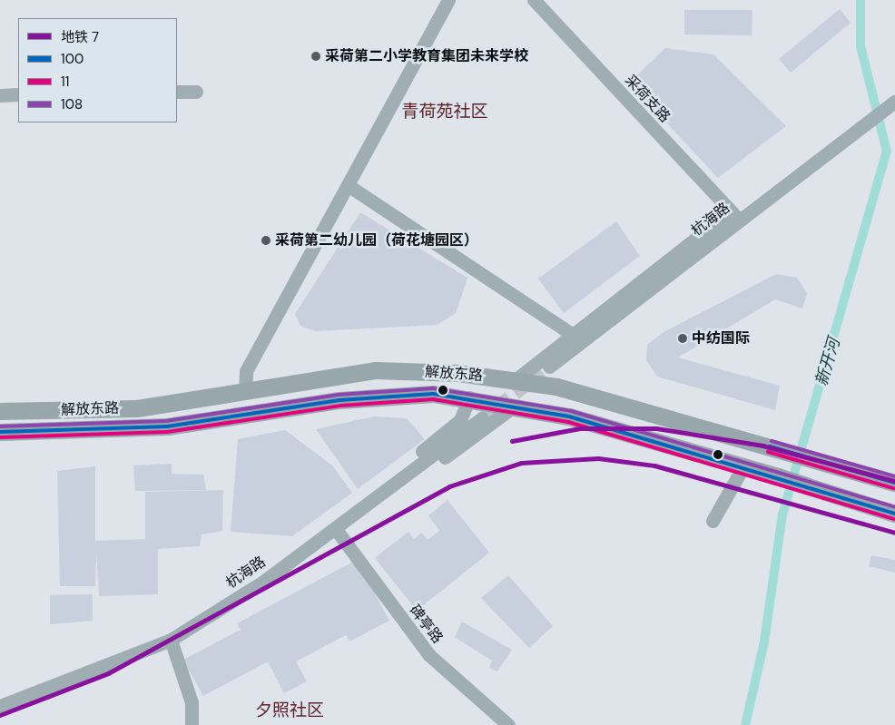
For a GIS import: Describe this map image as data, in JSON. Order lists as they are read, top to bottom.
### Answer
{
  "streets": {
    "main road": ["解放东路"],
    "street": ["采荷支路", "杭海路", "碑亭路"]
  },
  "crossings": [
    ["采荷支路", "杭海路"],
    ["杭海路", "碑亭路"]
  ],
  "districts": ["青荷苑社区", "夕照社区"],
  "water": ["新开河"],
  "places": ["采荷第二小学教育集团未来学校", "采荷第二幼儿园（荷花塘园区）", "中纺国际"],
  "lines": [
    "transit line 108",
    "transit line 100",
    "transit line 11",
    "metro line 7"
  ],
  "legend": [
    "地铁 7",
    "100",
    "11",
    "108"
  ]
}
